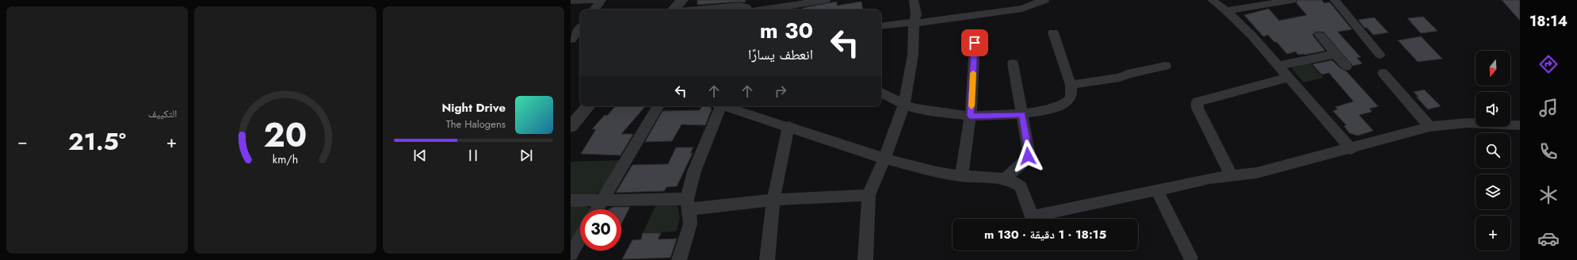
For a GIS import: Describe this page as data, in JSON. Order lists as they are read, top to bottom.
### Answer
{
  "north": "bottom",
  "page": {
    "tabs": "18:14",
    "tile": "التكييف",
    "turn": ["30 m", "انعطف يسارًا"],
    "map_buttons": "+",
    "song": ["Night Drive", "The Halogens"],
    "heat": ["−", "21.5°", "+"],
    "limit": "30",
    "trip": "18:15 · 1 دقيقة · 130 m",
    "gauge": ["20", "km/h"]
  }
}
